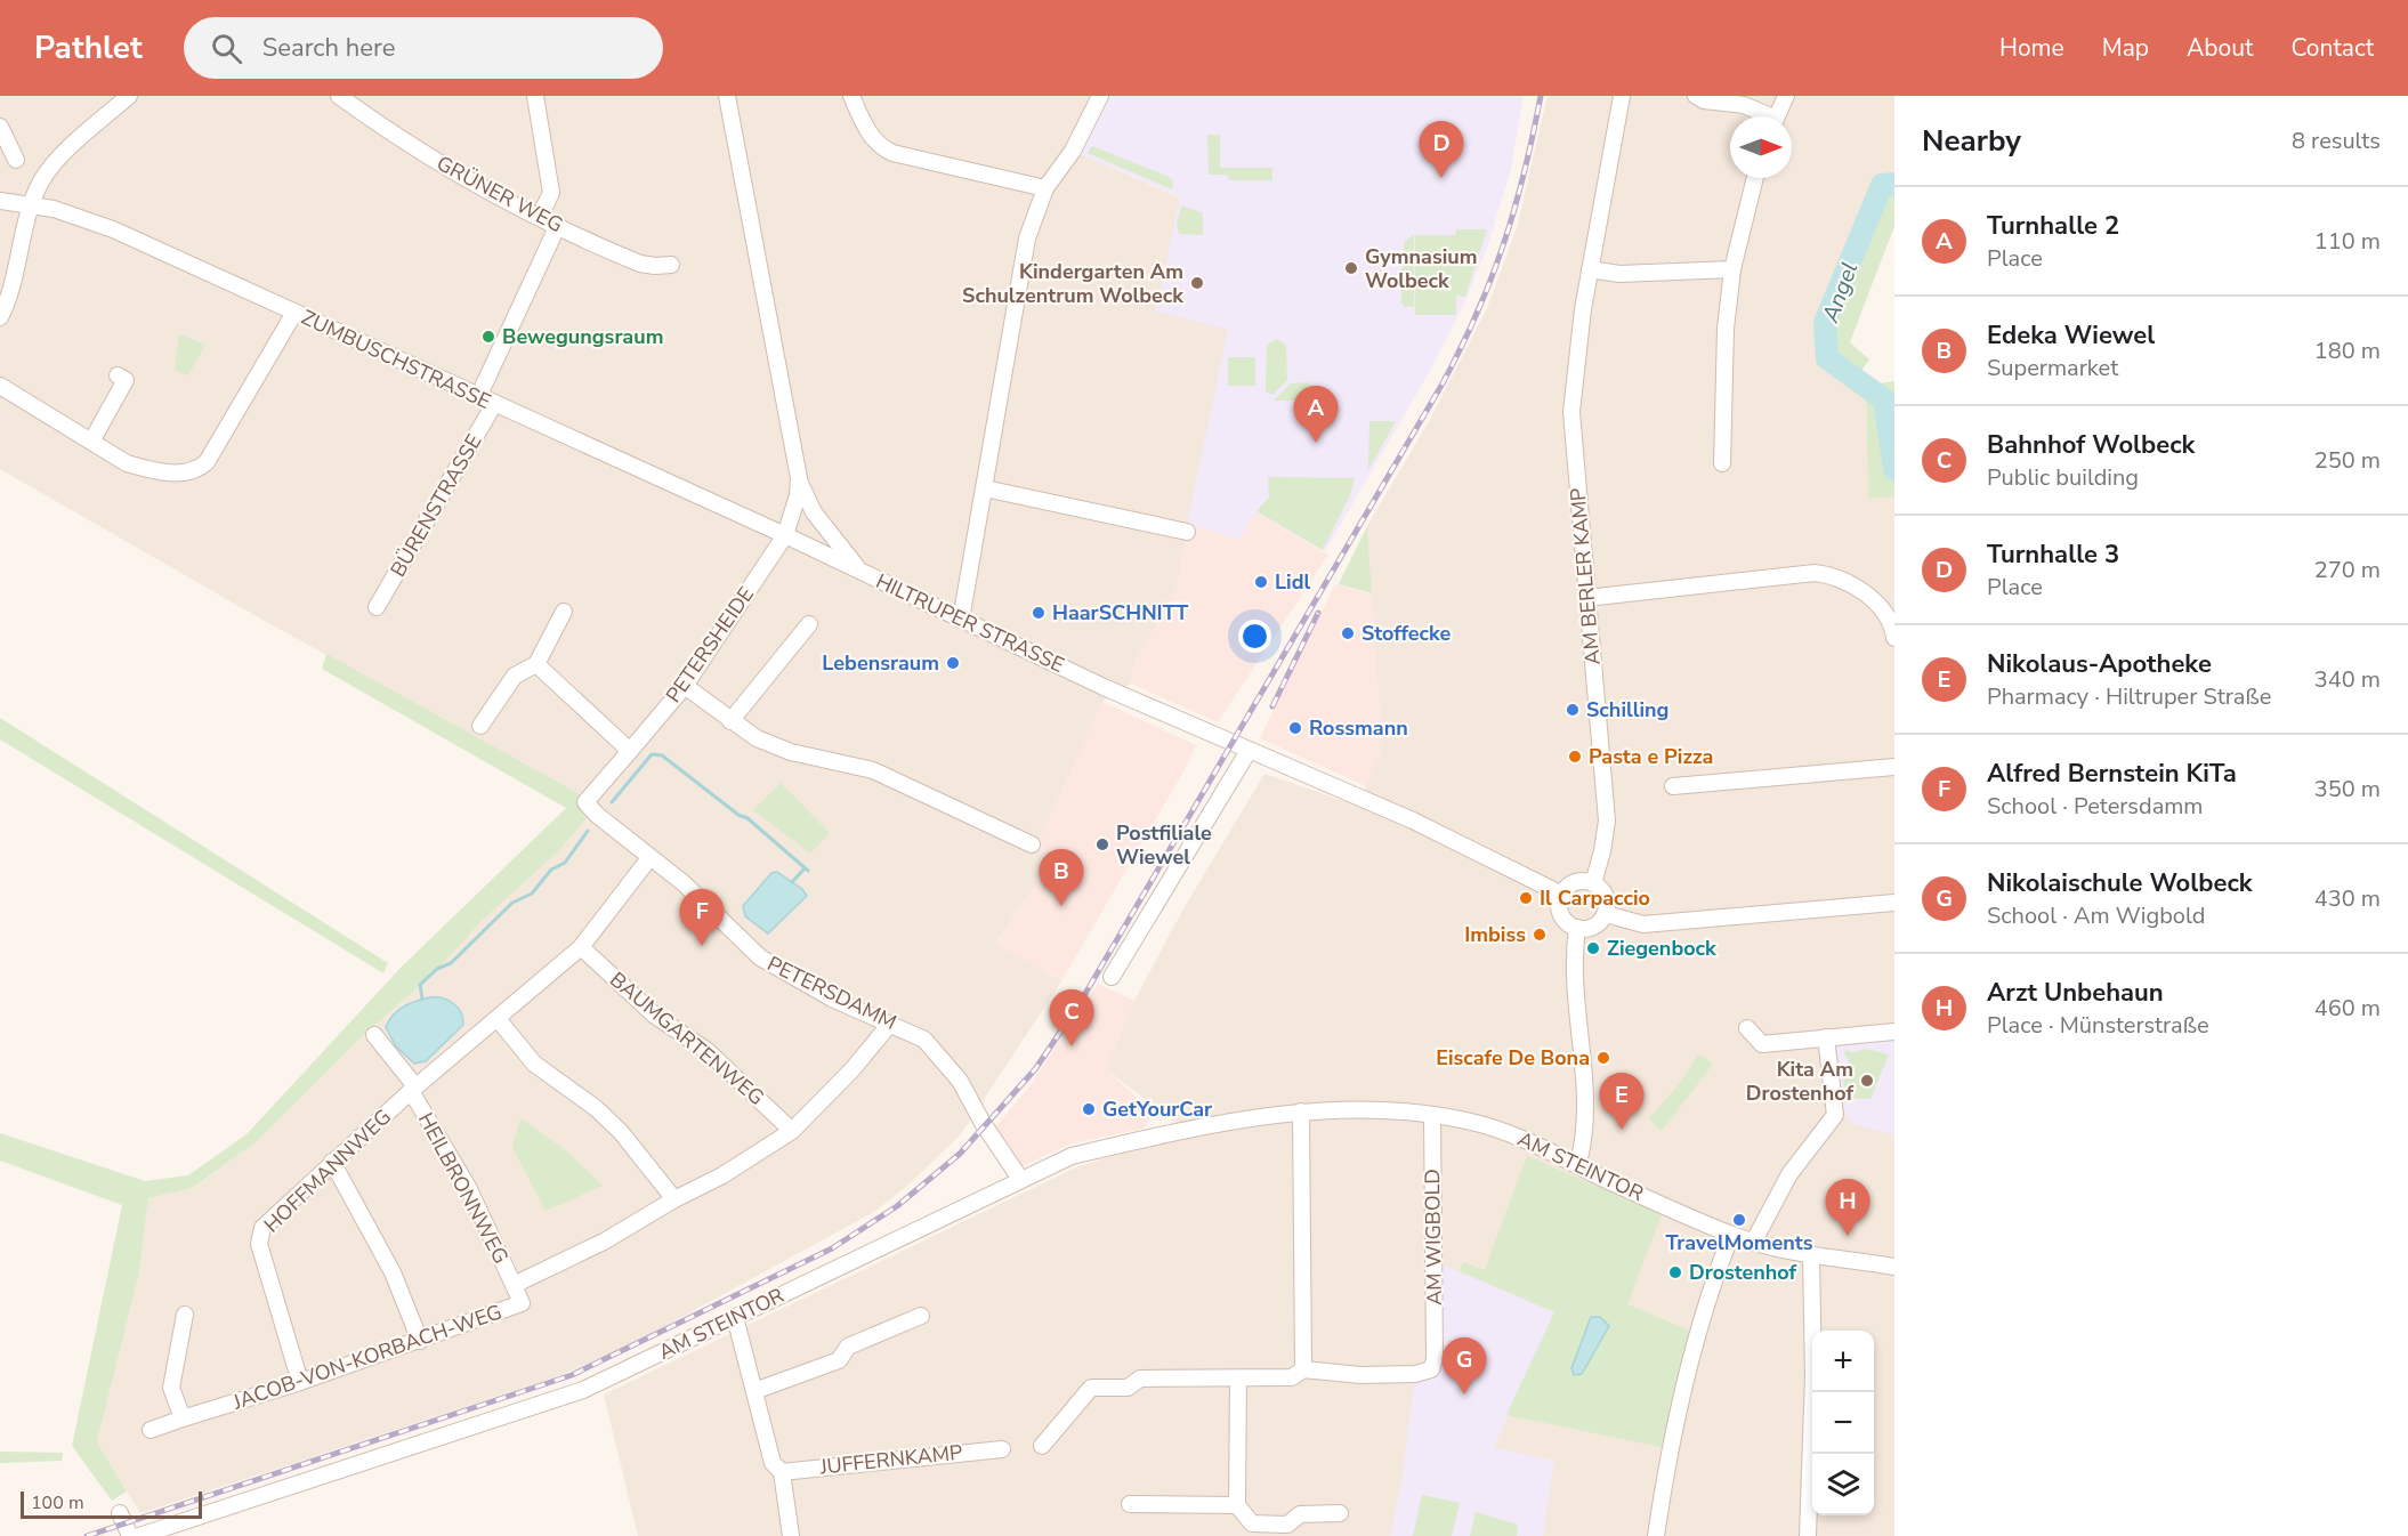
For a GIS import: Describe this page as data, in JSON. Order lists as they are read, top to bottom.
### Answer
{
  "streets": {
    "street": [
      "GRÜNER WEG",
      "ZUMBUSCHSTRASSE",
      "BÜRENSTRASSE",
      "AM BERLER KAMP",
      "HILTRUPER STRASSE",
      "PETERSHEIDE",
      "PETERSDAMM",
      "BAUMGARTENWEG",
      "AM STEINTOR",
      "HOFFMANNWEG",
      "HEILBRONNWEG",
      "AM WIGBOLD",
      "JACOB-VON-KORBACH-WEG",
      "JUFFERNKAMP"
    ]
  },
  "crossings": [
    ["ZUMBUSCHSTRASSE", "BÜRENSTRASSE"],
    ["ZUMBUSCHSTRASSE", "HILTRUPER STRASSE"],
    ["ZUMBUSCHSTRASSE", "PETERSHEIDE"],
    ["AM BERLER KAMP", "HILTRUPER STRASSE"],
    ["HILTRUPER STRASSE", "PETERSHEIDE"],
    ["PETERSHEIDE", "PETERSDAMM"],
    ["PETERSDAMM", "AM STEINTOR"],
    ["PETERSDAMM", "HOFFMANNWEG"],
    ["PETERSDAMM", "JACOB-VON-KORBACH-WEG"],
    ["BAUMGARTENWEG", "HOFFMANNWEG"],
    ["BAUMGARTENWEG", "JACOB-VON-KORBACH-WEG"],
    ["AM STEINTOR", "AM WIGBOLD"],
    ["HOFFMANNWEG", "HEILBRONNWEG"],
    ["HOFFMANNWEG", "JACOB-VON-KORBACH-WEG"],
    ["HEILBRONNWEG", "JACOB-VON-KORBACH-WEG"]
  ],
  "water": ["Angel"],
  "places": [
    "Gymnasium Wolbeck",
    "Kindergarten Am Schulzentrum Wolbeck",
    "Bewegungsraum",
    "Lidl",
    "HaarSCHNITT",
    "Stoffecke",
    "Lebensraum",
    "Schilling",
    "Rossmann",
    "Pasta e Pizza",
    "Postfiliale Wiewel",
    "Il Carpaccio",
    "Imbiss",
    "Ziegenbock",
    "Eiscafe De Bona",
    "Kita Am Drostenhof",
    "GetYourCar",
    "TravelMoments",
    "Drostenhof"
  ],
  "scale_bar": "100 m",
  "north": "right",
  "page": {
    "header": "Pathlet",
    "search": "Search here",
    "nav": [
      "Home",
      "Map",
      "About",
      "Contact"
    ],
    "heading": ["Nearby", "8 results"],
    "pins": [
      "D",
      "A",
      "B",
      "F",
      "C",
      "E",
      "H",
      "G"
    ],
    "list": [
      {
        "mark": "A",
        "name": "Turnhalle 2",
        "note": "Place",
        "value": "110 m"
      },
      {
        "mark": "B",
        "name": "Edeka Wiewel",
        "note": "Supermarket",
        "value": "180 m"
      },
      {
        "mark": "C",
        "name": "Bahnhof Wolbeck",
        "note": "Public building",
        "value": "250 m"
      },
      {
        "mark": "D",
        "name": "Turnhalle 3",
        "note": "Place",
        "value": "270 m"
      },
      {
        "mark": "E",
        "name": "Nikolaus-Apotheke",
        "note": "Pharmacy · Hiltruper Straße",
        "value": "340 m"
      },
      {
        "mark": "F",
        "name": "Alfred Bernstein KiTa",
        "note": "School · Petersdamm",
        "value": "350 m"
      },
      {
        "mark": "G",
        "name": "Nikolaischule Wolbeck",
        "note": "School · Am Wigbold",
        "value": "430 m"
      },
      {
        "mark": "H",
        "name": "Arzt Unbehaun",
        "note": "Place · Münsterstraße",
        "value": "460 m"
      }
    ],
    "map_buttons": ["+", "−"],
    "scale": "100 m"
  }
}
